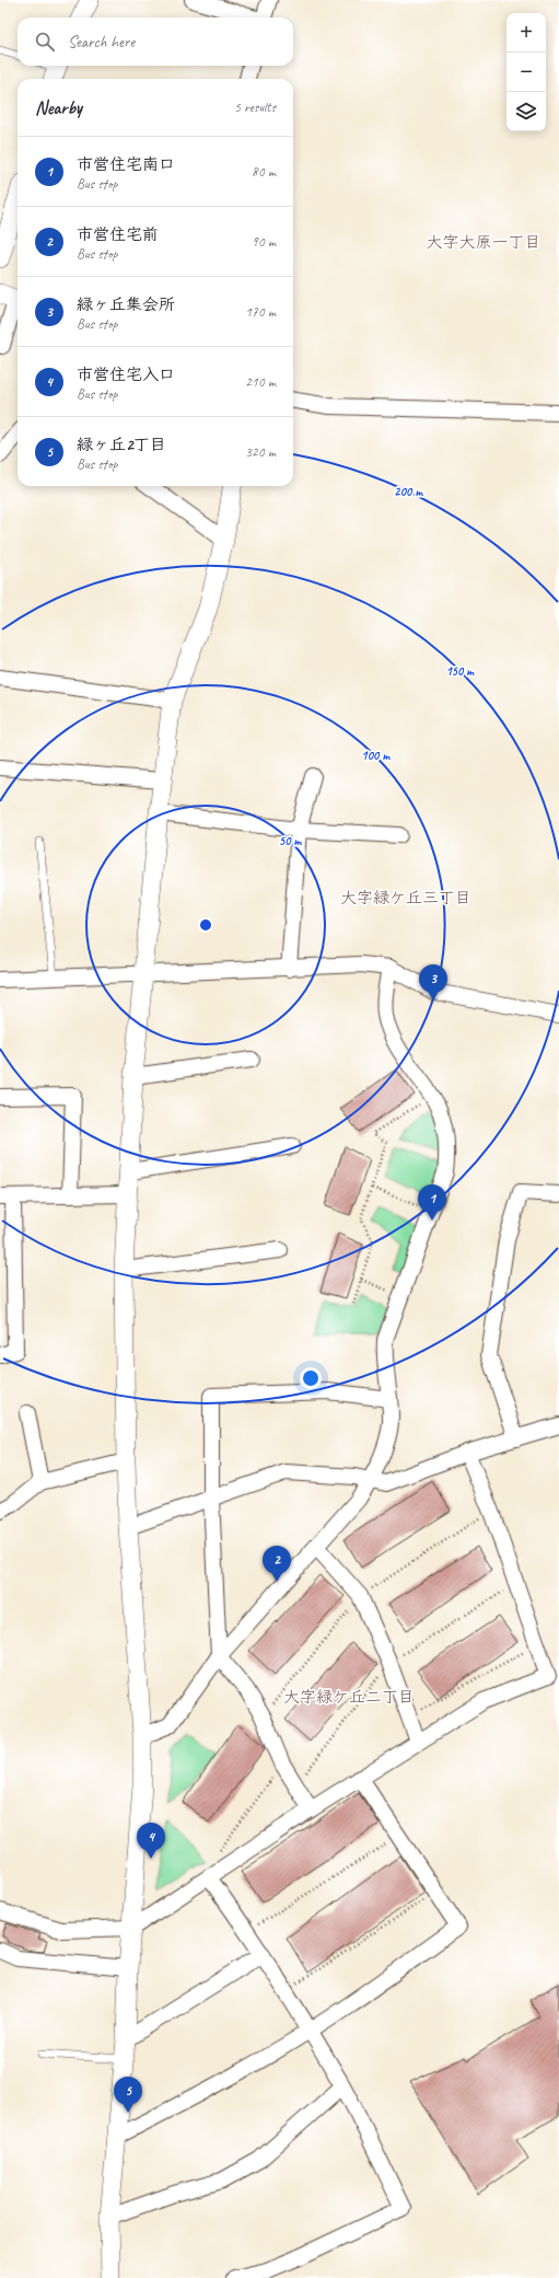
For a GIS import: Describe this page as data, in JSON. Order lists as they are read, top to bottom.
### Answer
{
  "districts": ["大字大原一丁目", "大字緑ケ丘三丁目", "大字緑ケ丘二丁目"],
  "page": {
    "map_buttons": ["+", "−"],
    "search": "Search here",
    "heading": ["Nearby", "5 results"],
    "list": [
      {
        "mark": "1",
        "name": "市営住宅南口",
        "note": "Bus stop",
        "value": "80 m"
      },
      {
        "mark": "2",
        "name": "市営住宅前",
        "note": "Bus stop",
        "value": "90 m"
      },
      {
        "mark": "3",
        "name": "緑ヶ丘集会所",
        "note": "Bus stop",
        "value": "170 m"
      },
      {
        "mark": "4",
        "name": "市営住宅入口",
        "note": "Bus stop",
        "value": "210 m"
      },
      {
        "mark": "5",
        "name": "緑ヶ丘2丁目",
        "note": "Bus stop",
        "value": "320 m"
      }
    ],
    "pins": [
      "3",
      "1",
      "2",
      "4",
      "5"
    ]
  },
  "rings": [
    "200 m",
    "150 m",
    "100 m",
    "50 m"
  ]
}
